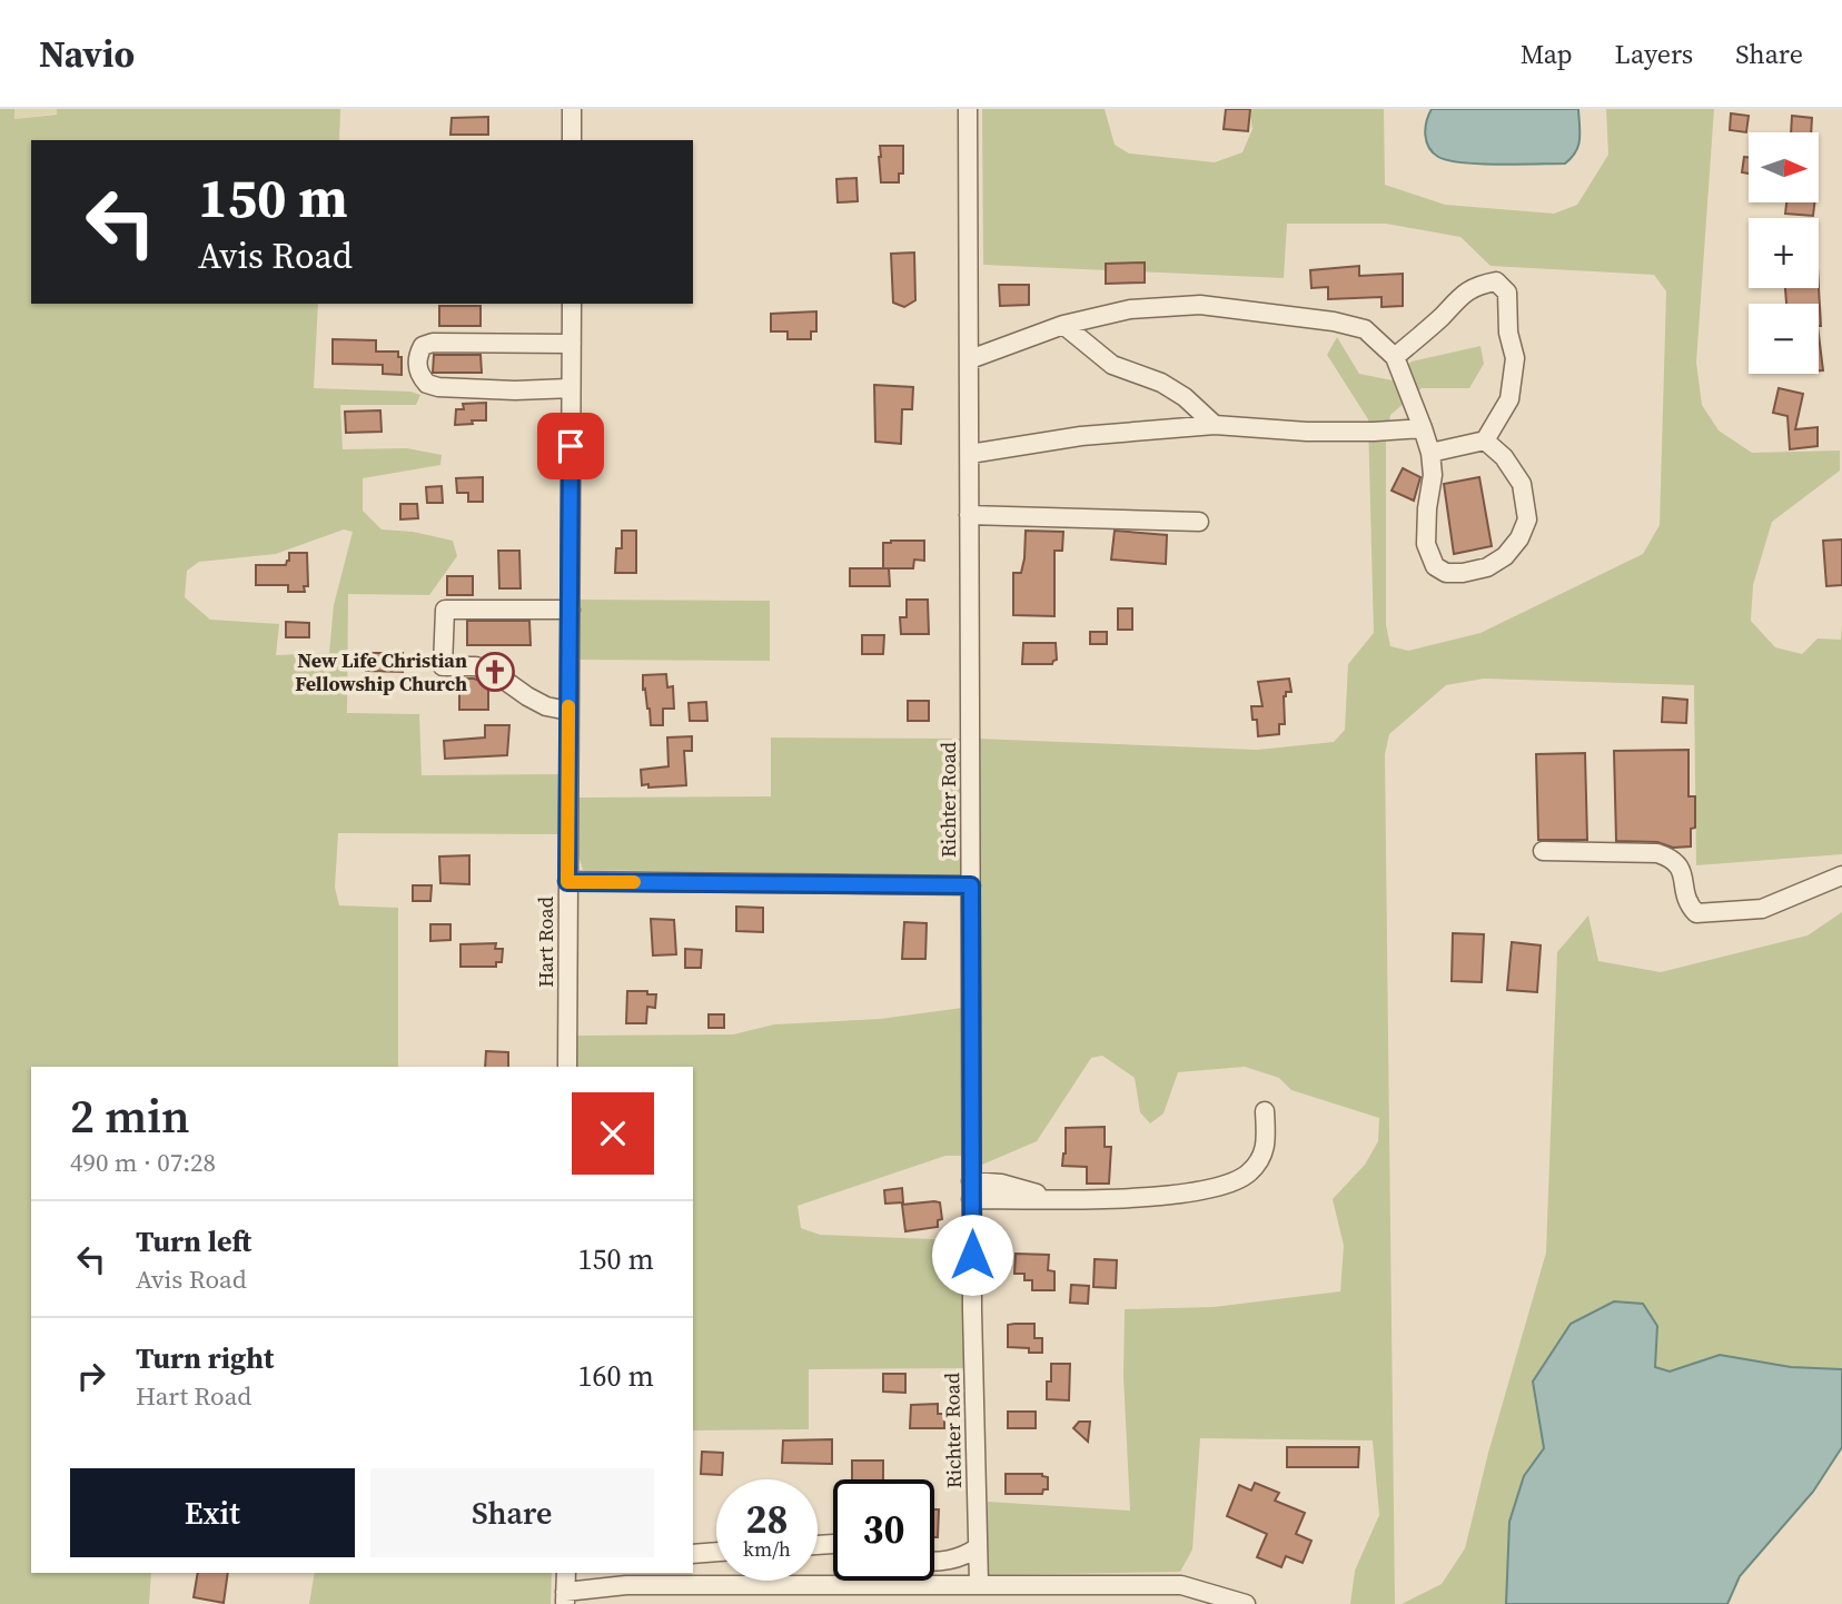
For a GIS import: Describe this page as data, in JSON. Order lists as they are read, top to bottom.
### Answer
{
  "streets": {
    "street": ["Richter Road", "Hart Road"]
  },
  "places": {
    "church": ["New Life Christian Fellowship Church"]
  },
  "north": "right",
  "page": {
    "header": "Navio",
    "nav": ["Map", "Layers", "Share"],
    "map_buttons": ["+", "−"],
    "turn": ["150 m", "Avis Road"],
    "heading": ["2 min", "490 m · 07:28"],
    "list": [
      {
        "name": "Turn left",
        "note": "Avis Road",
        "value": "150 m"
      },
      {
        "name": "Turn right",
        "note": "Hart Road",
        "value": "160 m"
      }
    ],
    "buttons": ["Exit", "Share"],
    "speed": "28 km/h",
    "limit": "30"
  }
}
